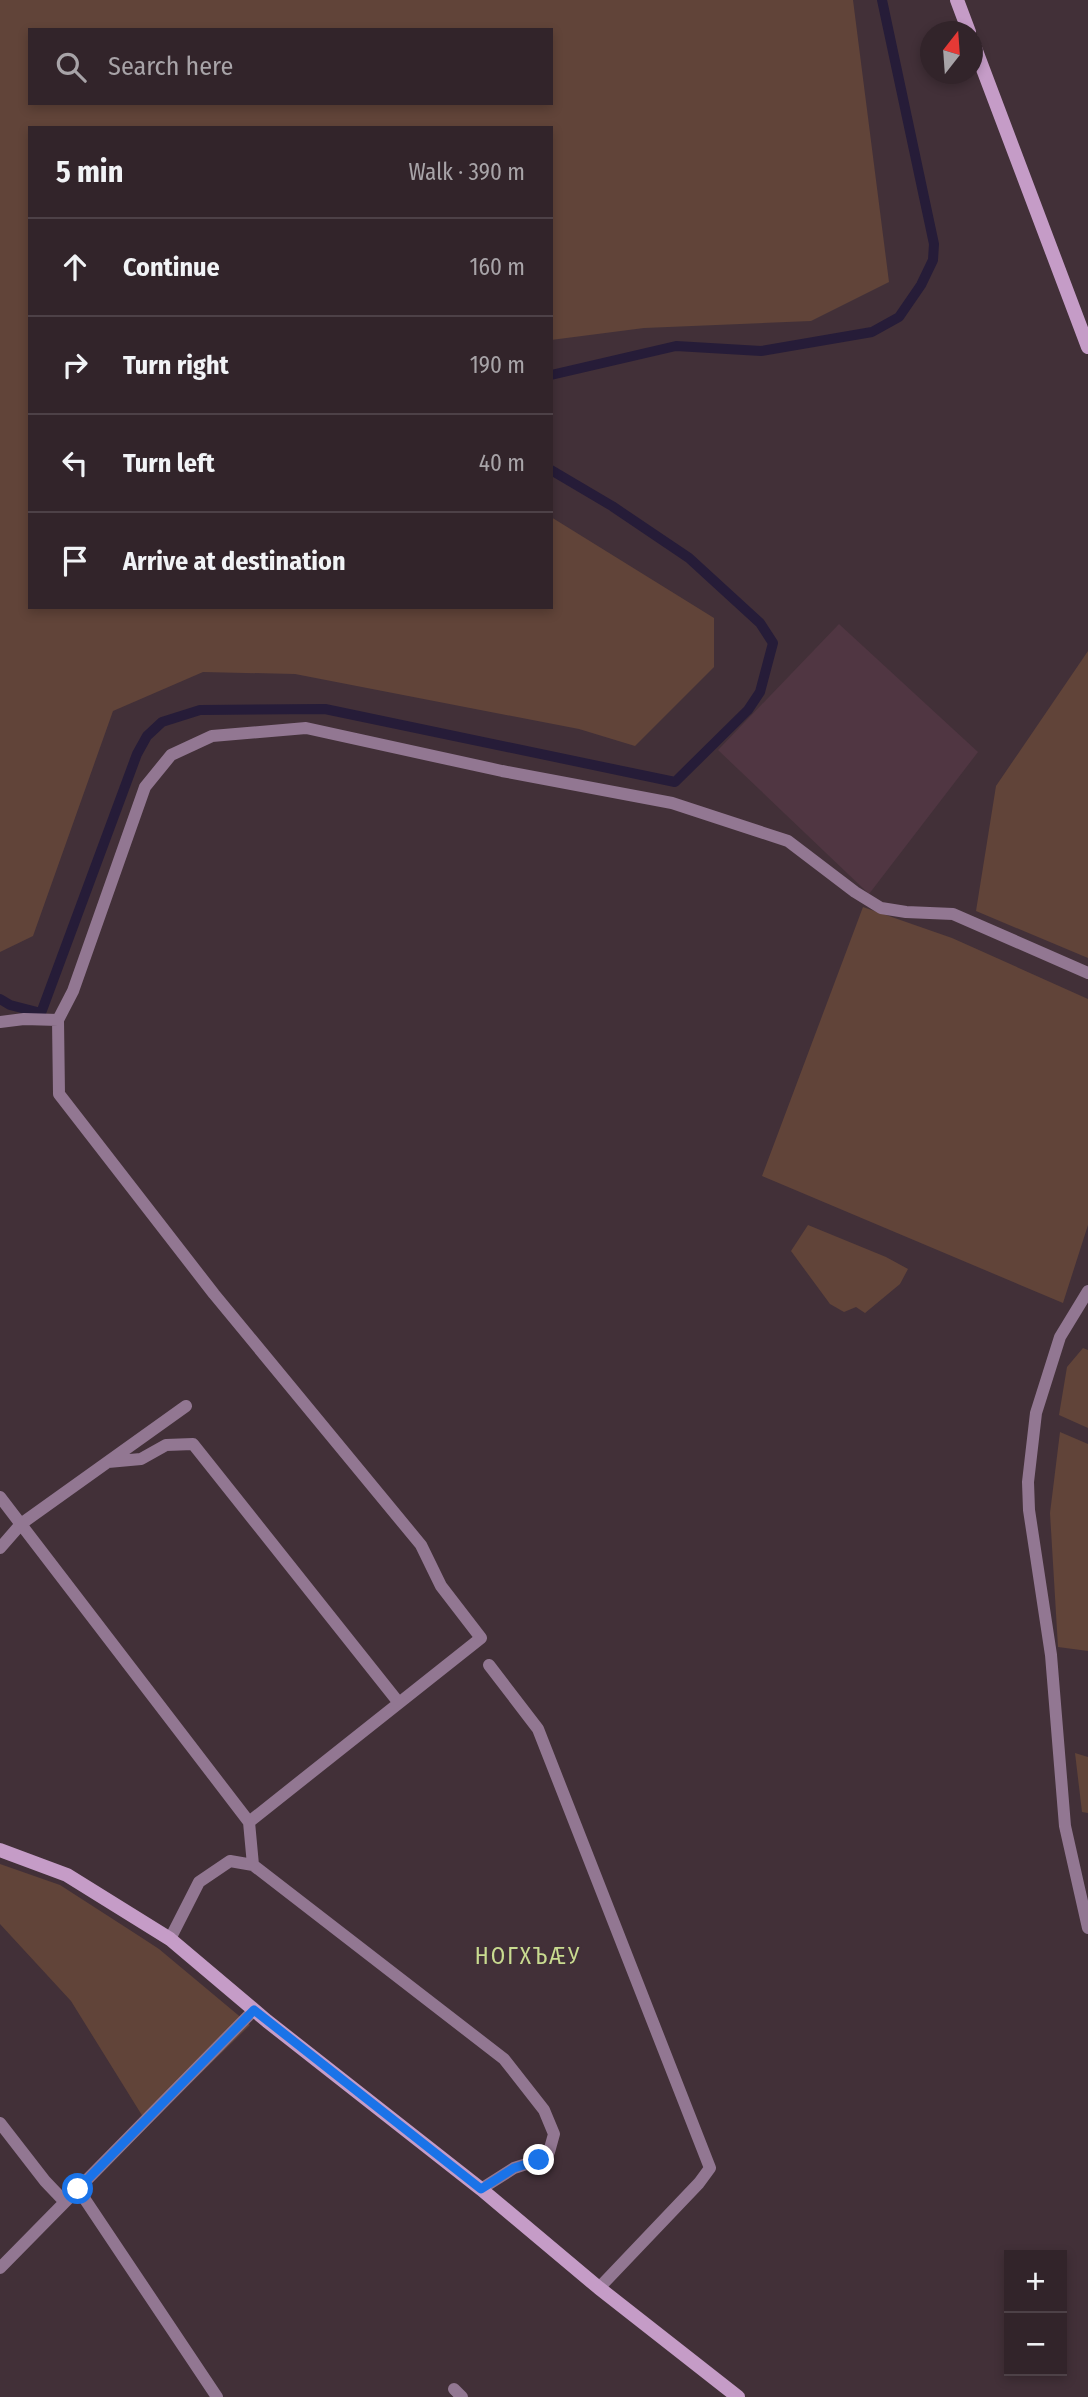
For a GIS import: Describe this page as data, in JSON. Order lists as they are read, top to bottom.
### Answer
{
  "districts": ["НОГХЪÆУ"],
  "north": "top",
  "page": {
    "search": "Search here",
    "heading": ["5 min", "Walk · 390 m"],
    "list": [
      ["Continue", "160 m"],
      ["Turn right", "190 m"],
      ["Turn left", "40 m"],
      "Arrive at destination"
    ],
    "map_buttons": ["+", "−"]
  }
}
